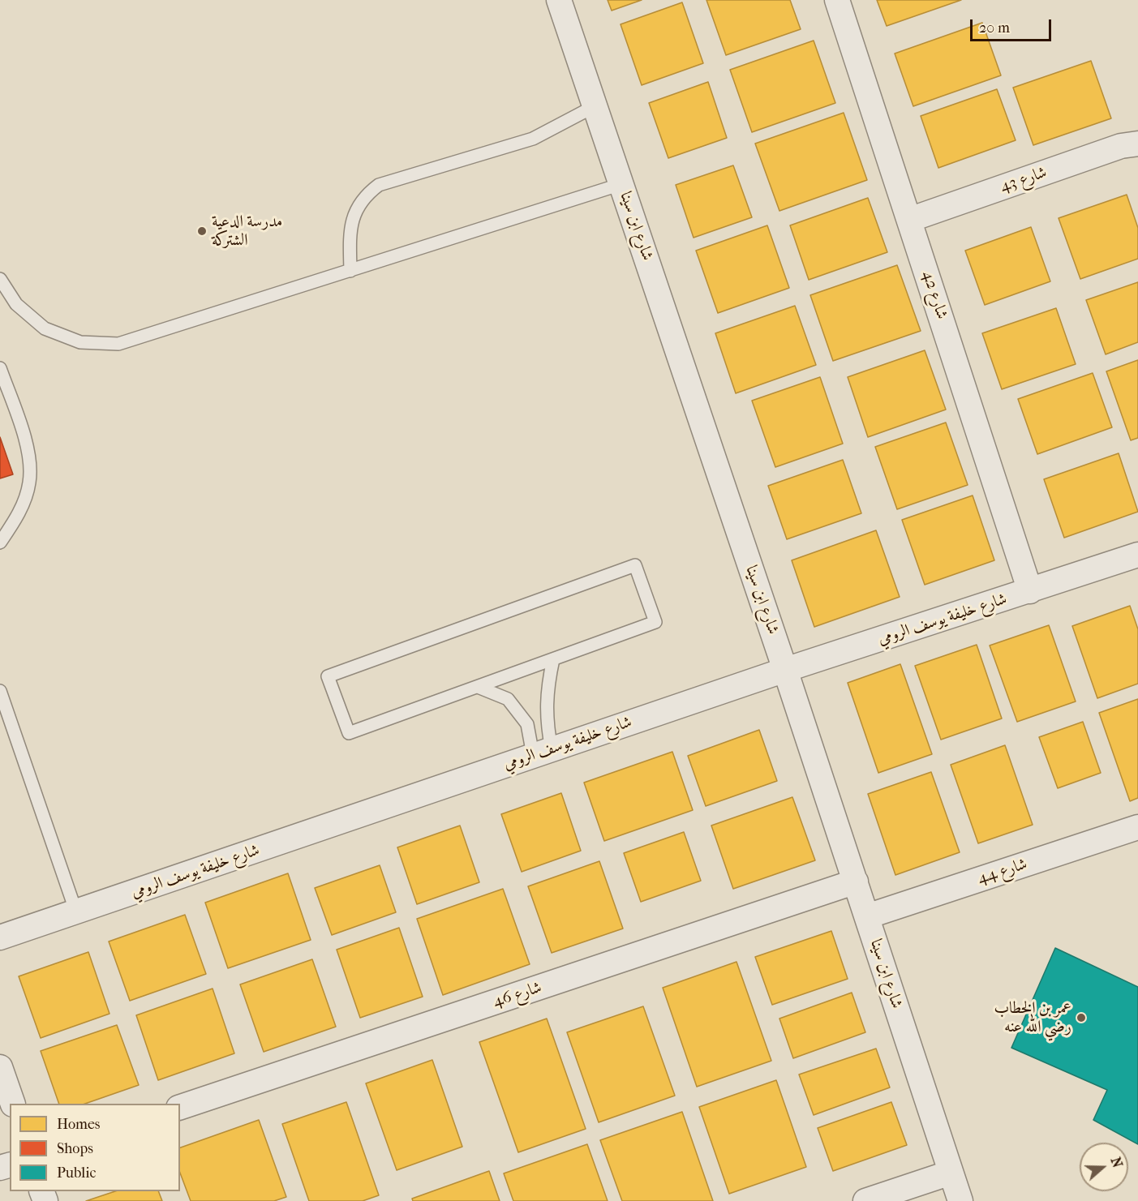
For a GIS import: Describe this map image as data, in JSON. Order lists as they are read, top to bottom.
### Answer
{
  "streets": {
    "street": [
      "شارع 43",
      "شارع ابن سينا",
      "شارع 42",
      "شارع خليفة يوسف الرومي",
      "شارع 44",
      "شارع 46"
    ]
  },
  "crossings": [
    ["شارع 43", "شارع 42"],
    ["شارع ابن سينا", "شارع خليفة يوسف الرومي"],
    ["شارع ابن سينا", "شارع 44"],
    ["شارع ابن سينا", "شارع 46"],
    ["شارع 42", "شارع خليفة يوسف الرومي"]
  ],
  "places": ["مدرسة الدعية الشتركة", "عمر بن الخطاب رضي الله عنه"],
  "legend": ["Homes", "Shops", "Public"],
  "scale_bar": "20 m",
  "north": "right"
}
